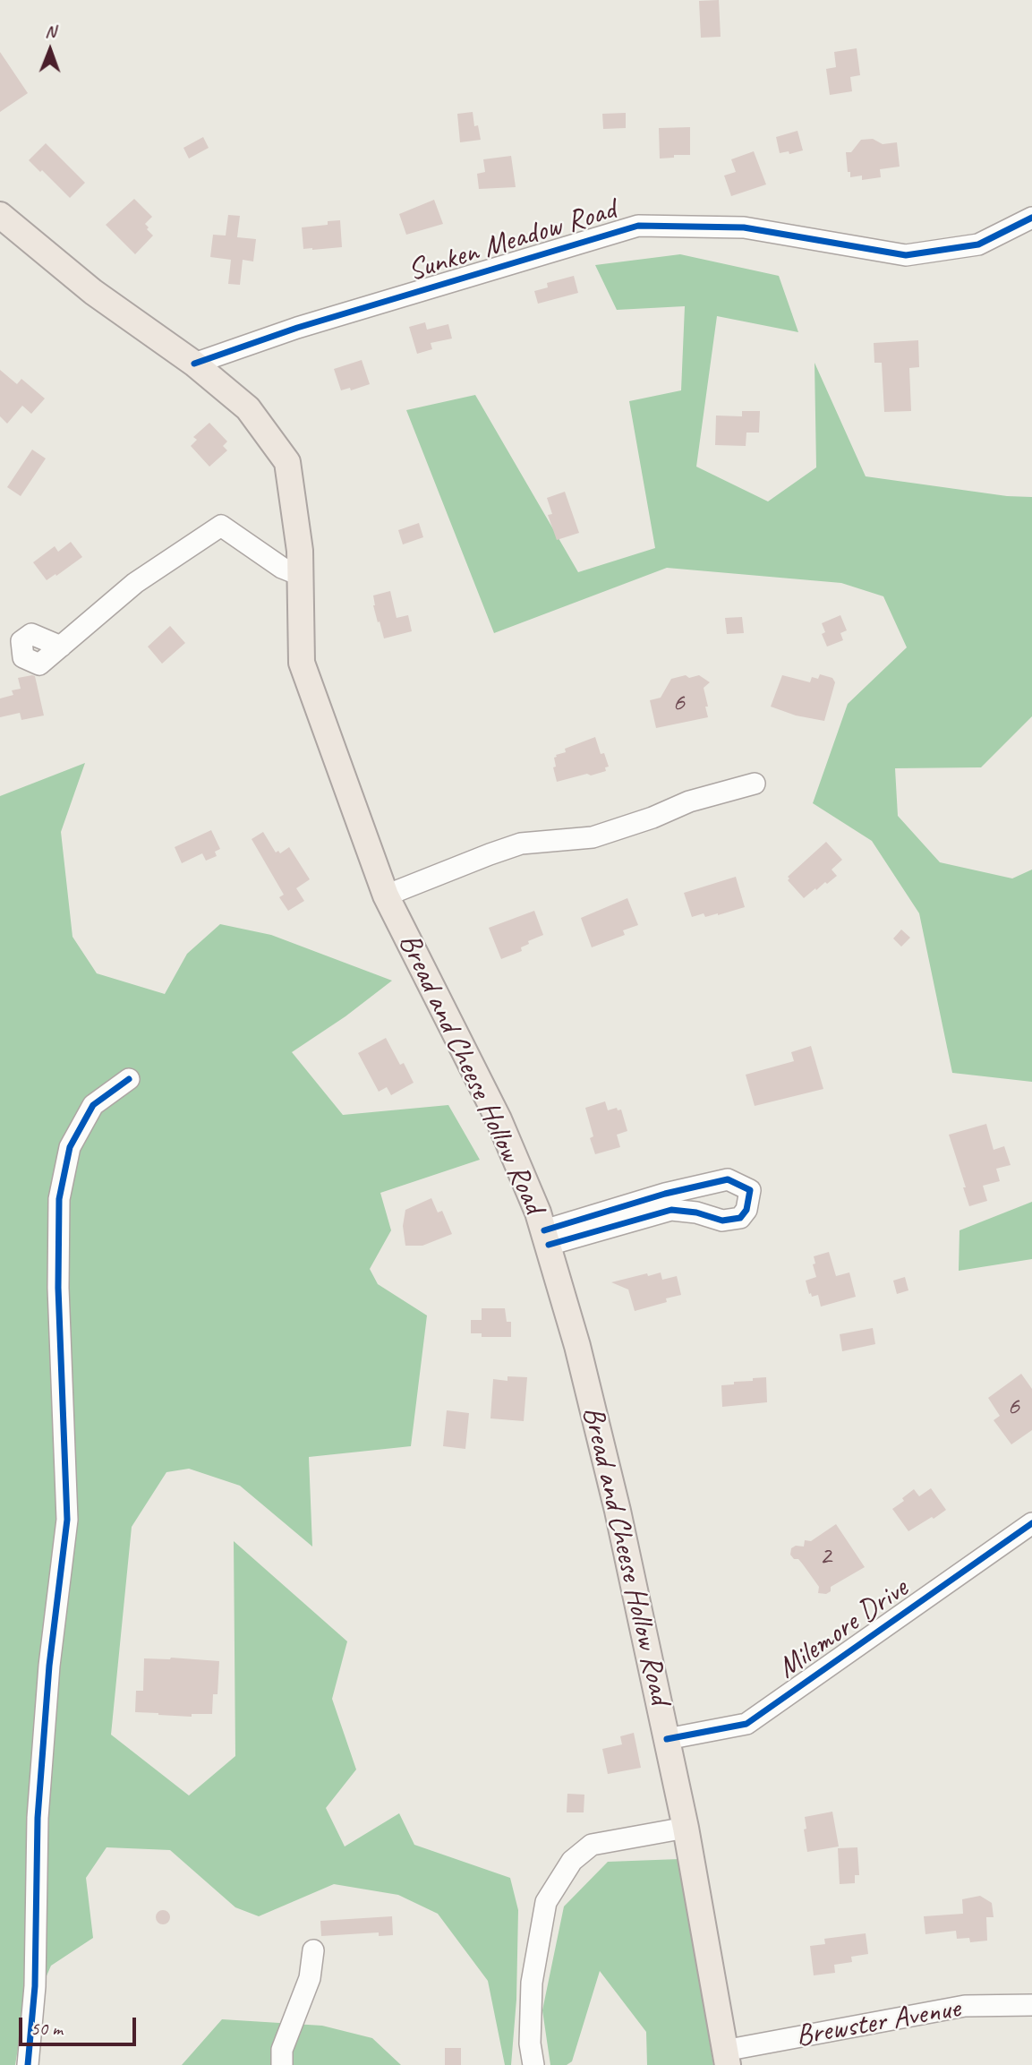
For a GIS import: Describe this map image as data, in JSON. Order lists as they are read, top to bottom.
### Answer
{
  "streets": {
    "main road": ["Bread and Cheese Hollow Road"],
    "street": ["Sunken Meadow Road", "Milemore Drive", "Brewster Avenue"]
  },
  "crossings": [
    ["Sunken Meadow Road", "Bread and Cheese Hollow Road"],
    ["Bread and Cheese Hollow Road", "Milemore Drive"],
    ["Bread and Cheese Hollow Road", "Brewster Avenue"]
  ],
  "house_numbers": ["6", "6", "2"],
  "scale_bar": "50 m",
  "north": "top"
}
